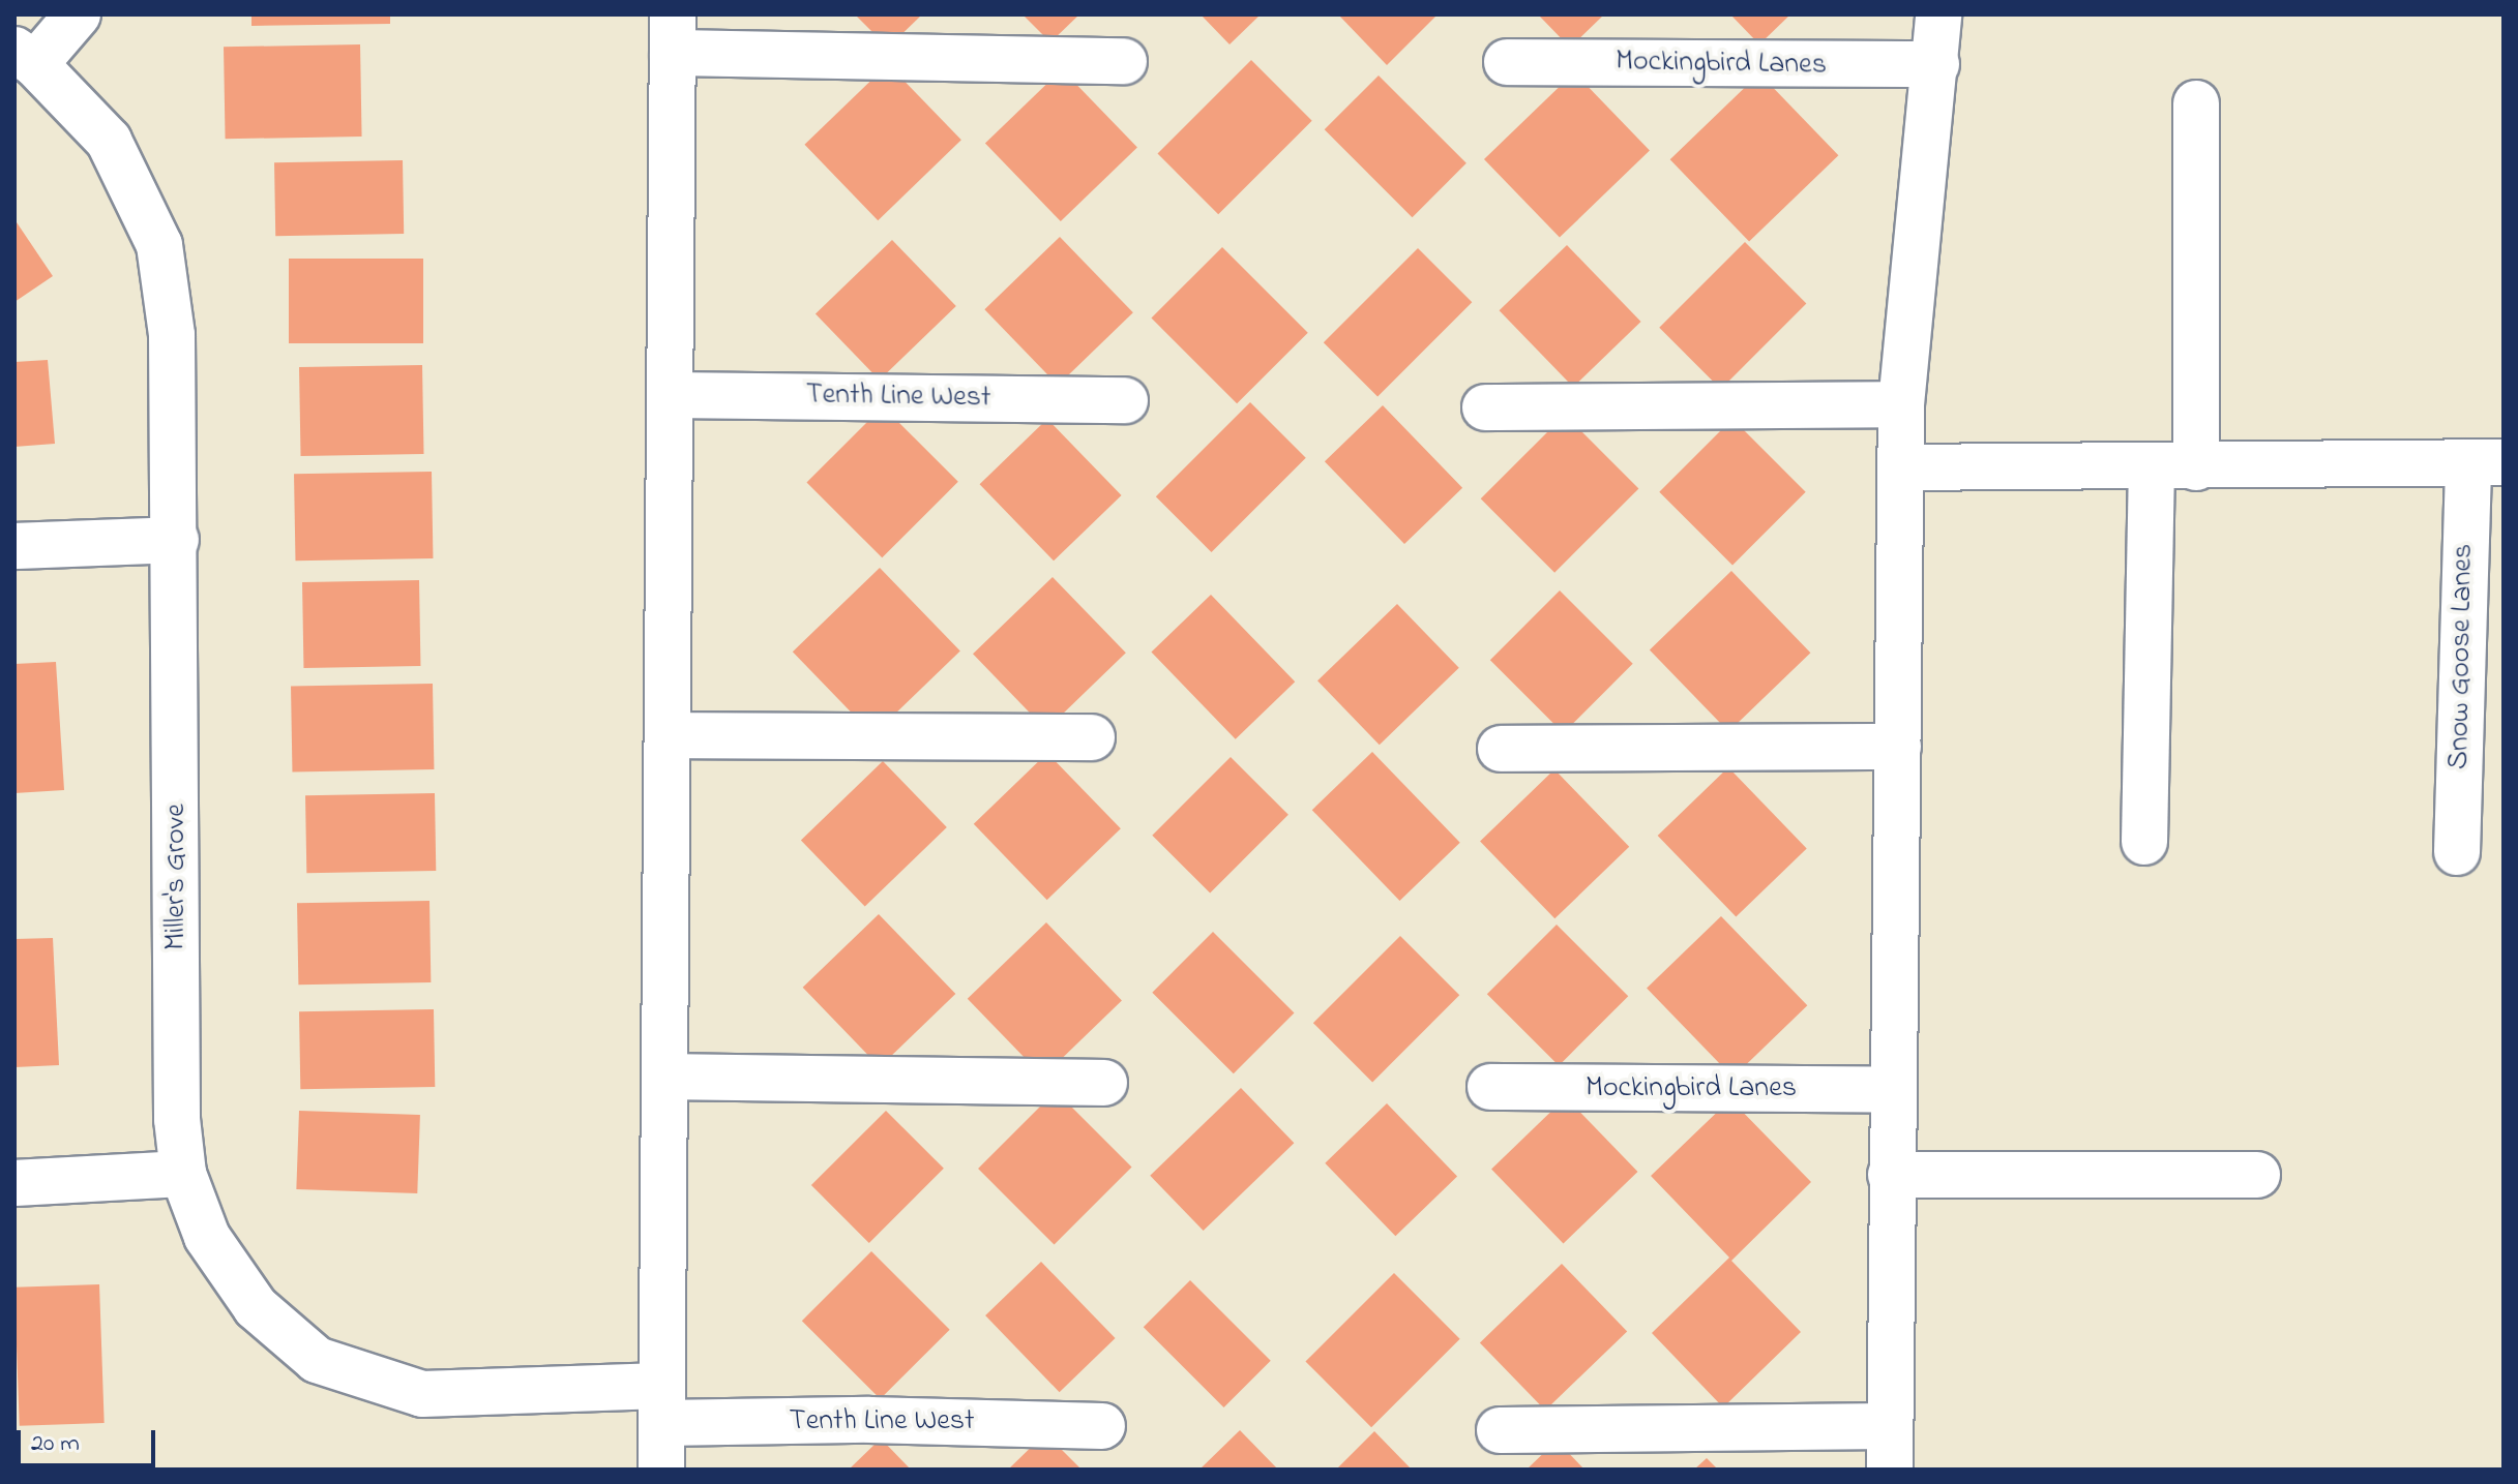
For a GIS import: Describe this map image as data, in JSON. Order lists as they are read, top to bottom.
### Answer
{
  "streets": {
    "street": [
      "Mockingbird Lanes",
      "Tenth Line West",
      "Snow Goose Lanes",
      "Miller's Grove"
    ]
  },
  "crossings": [
    ["Tenth Line West", "Miller's Grove"]
  ],
  "scale_bar": "20 m"
}
